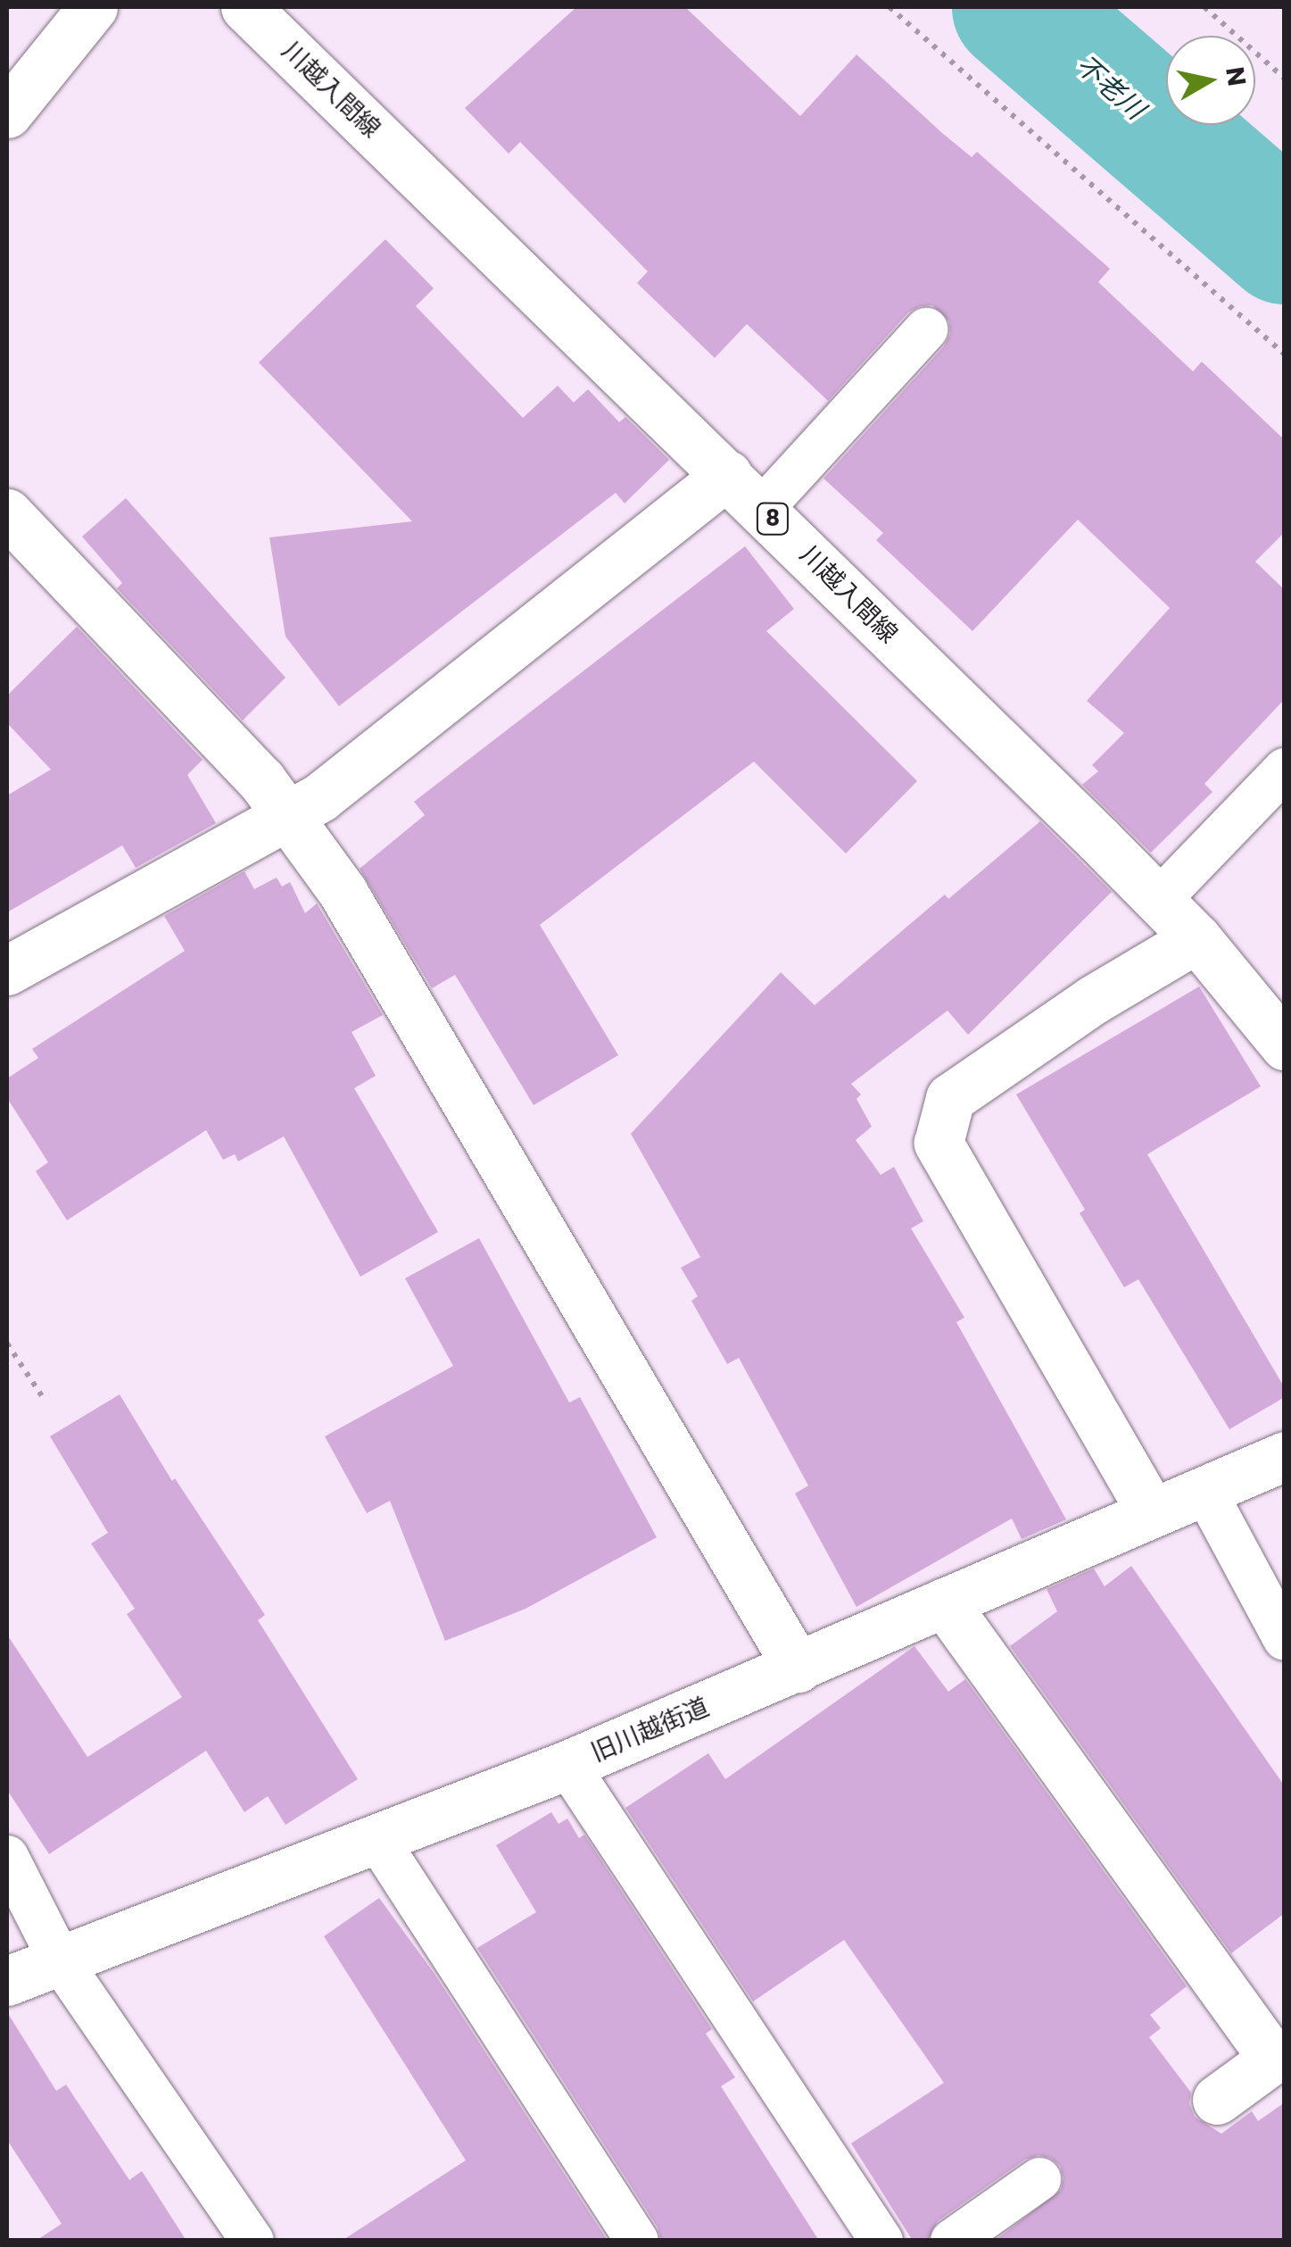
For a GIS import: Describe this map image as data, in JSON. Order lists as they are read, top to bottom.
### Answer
{
  "streets": {
    "street": ["川越入間線", "8", "旧川越街道"]
  },
  "water": ["不老川"],
  "north": "right"
}
